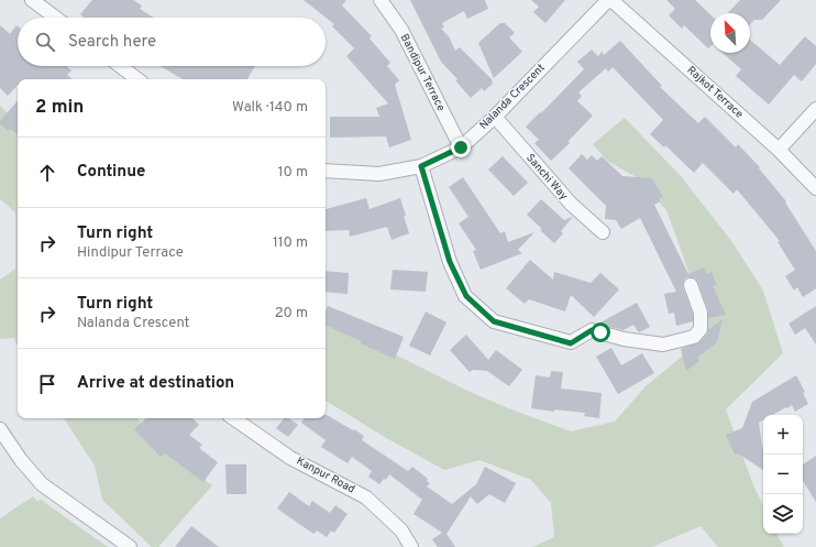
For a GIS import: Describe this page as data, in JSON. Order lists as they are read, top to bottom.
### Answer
{
  "streets": {
    "street": [
      "Bandipur Terrace",
      "Rajkot Terrace",
      "Nalanda Crescent",
      "Sanchi Way",
      "Kanpur Road"
    ]
  },
  "crossings": [
    ["Bandipur Terrace", "Nalanda Crescent"],
    ["Nalanda Crescent", "Sanchi Way"]
  ],
  "north": "top left",
  "page": {
    "search": "Search here",
    "heading": ["2 min", "Walk · 140 m"],
    "list": [
      ["Continue", "10 m"],
      ["Turn right", "Hindipur Terrace", "110 m"],
      ["Turn right", "Nalanda Crescent", "20 m"],
      "Arrive at destination"
    ],
    "map_buttons": ["+", "−"]
  }
}
